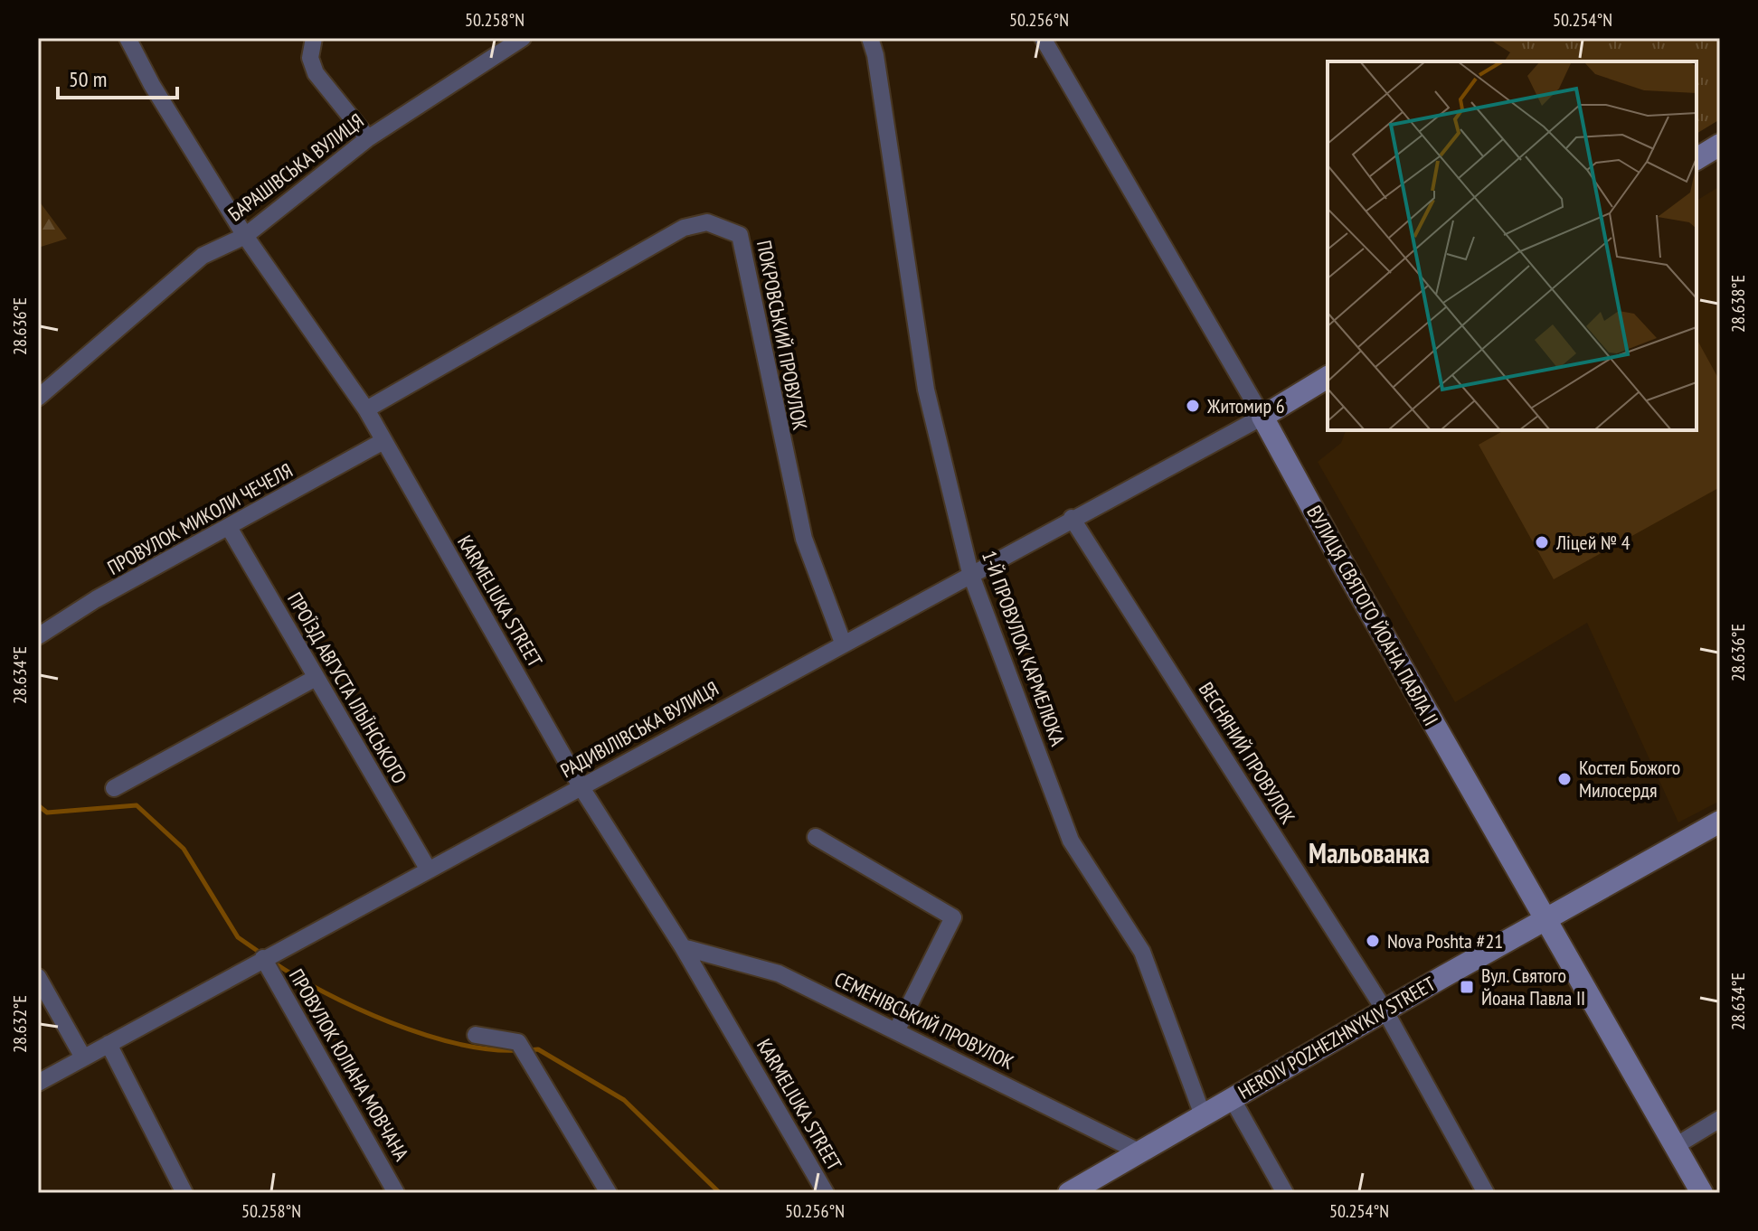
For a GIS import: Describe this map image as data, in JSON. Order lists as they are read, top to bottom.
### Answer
{
  "streets": {
    "street": [
      "БАРАШІВСЬКА ВУЛИЦЯ",
      "ПОКРОВСЬКИЙ ПРОВУЛОК",
      "ПРОВУЛОК МИКОЛИ ЧЕЧЕЛЯ",
      "KARMELIUKA STREET",
      "ВУЛИЦЯ СВЯТОГО ЙОАНА ПАВЛА II",
      "1-Й ПРОВУЛОК КАРМЕЛЮКА",
      "ПРОЇЗД АВГУСТА ІЛЬЇНСЬКОГО",
      "РАДИВІЛІВСЬКА ВУЛИЦЯ",
      "ВЕСНЯНИЙ ПРОВУЛОК",
      "СЕМЕНІВСЬКИЙ ПРОВУЛОК",
      "HEROIV POZHEZHNYKIV STREET",
      "ПРОВУЛОК ЮЛІАНА МОВЧАНА"
    ]
  },
  "crossings": [
    ["БАРАШІВСЬКА ВУЛИЦЯ", "KARMELIUKA STREET"],
    ["ПОКРОВСЬКИЙ ПРОВУЛОК", "KARMELIUKA STREET"],
    ["ПОКРОВСЬКИЙ ПРОВУЛОК", "РАДИВІЛІВСЬКА ВУЛИЦЯ"],
    ["ПРОВУЛОК МИКОЛИ ЧЕЧЕЛЯ", "KARMELIUKA STREET"],
    ["ПРОВУЛОК МИКОЛИ ЧЕЧЕЛЯ", "ПРОЇЗД АВГУСТА ІЛЬЇНСЬКОГО"],
    ["KARMELIUKA STREET", "РАДИВІЛІВСЬКА ВУЛИЦЯ"],
    ["KARMELIUKA STREET", "СЕМЕНІВСЬКИЙ ПРОВУЛОК"],
    ["ВУЛИЦЯ СВЯТОГО ЙОАНА ПАВЛА II", "РАДИВІЛІВСЬКА ВУЛИЦЯ"],
    ["ВУЛИЦЯ СВЯТОГО ЙОАНА ПАВЛА II", "HEROIV POZHEZHNYKIV STREET"],
    ["1-Й ПРОВУЛОК КАРМЕЛЮКА", "РАДИВІЛІВСЬКА ВУЛИЦЯ"],
    ["1-Й ПРОВУЛОК КАРМЕЛЮКА", "HEROIV POZHEZHNYKIV STREET"],
    ["ПРОЇЗД АВГУСТА ІЛЬЇНСЬКОГО", "РАДИВІЛІВСЬКА ВУЛИЦЯ"],
    ["РАДИВІЛІВСЬКА ВУЛИЦЯ", "ВЕСНЯНИЙ ПРОВУЛОК"],
    ["РАДИВІЛІВСЬКА ВУЛИЦЯ", "ПРОВУЛОК ЮЛІАНА МОВЧАНА"],
    ["ВЕСНЯНИЙ ПРОВУЛОК", "HEROIV POZHEZHNYKIV STREET"],
    ["СЕМЕНІВСЬКИЙ ПРОВУЛОК", "HEROIV POZHEZHNYKIV STREET"]
  ],
  "districts": ["Мальованка"],
  "places": {
    "other": [
      "Житомир 6",
      "Ліцей № 4",
      "Костел Божого Милосердя",
      "Nova Poshta #21"
    ],
    "transit": ["Вул. Святого Йоана Павла ІІ"]
  },
  "scale_bar": "50 m",
  "coordinates": [
    "50.258°N",
    "50.256°N",
    "50.254°N",
    "28.638°E",
    "28.636°E",
    "28.634°E",
    "28.632°E"
  ]
}
